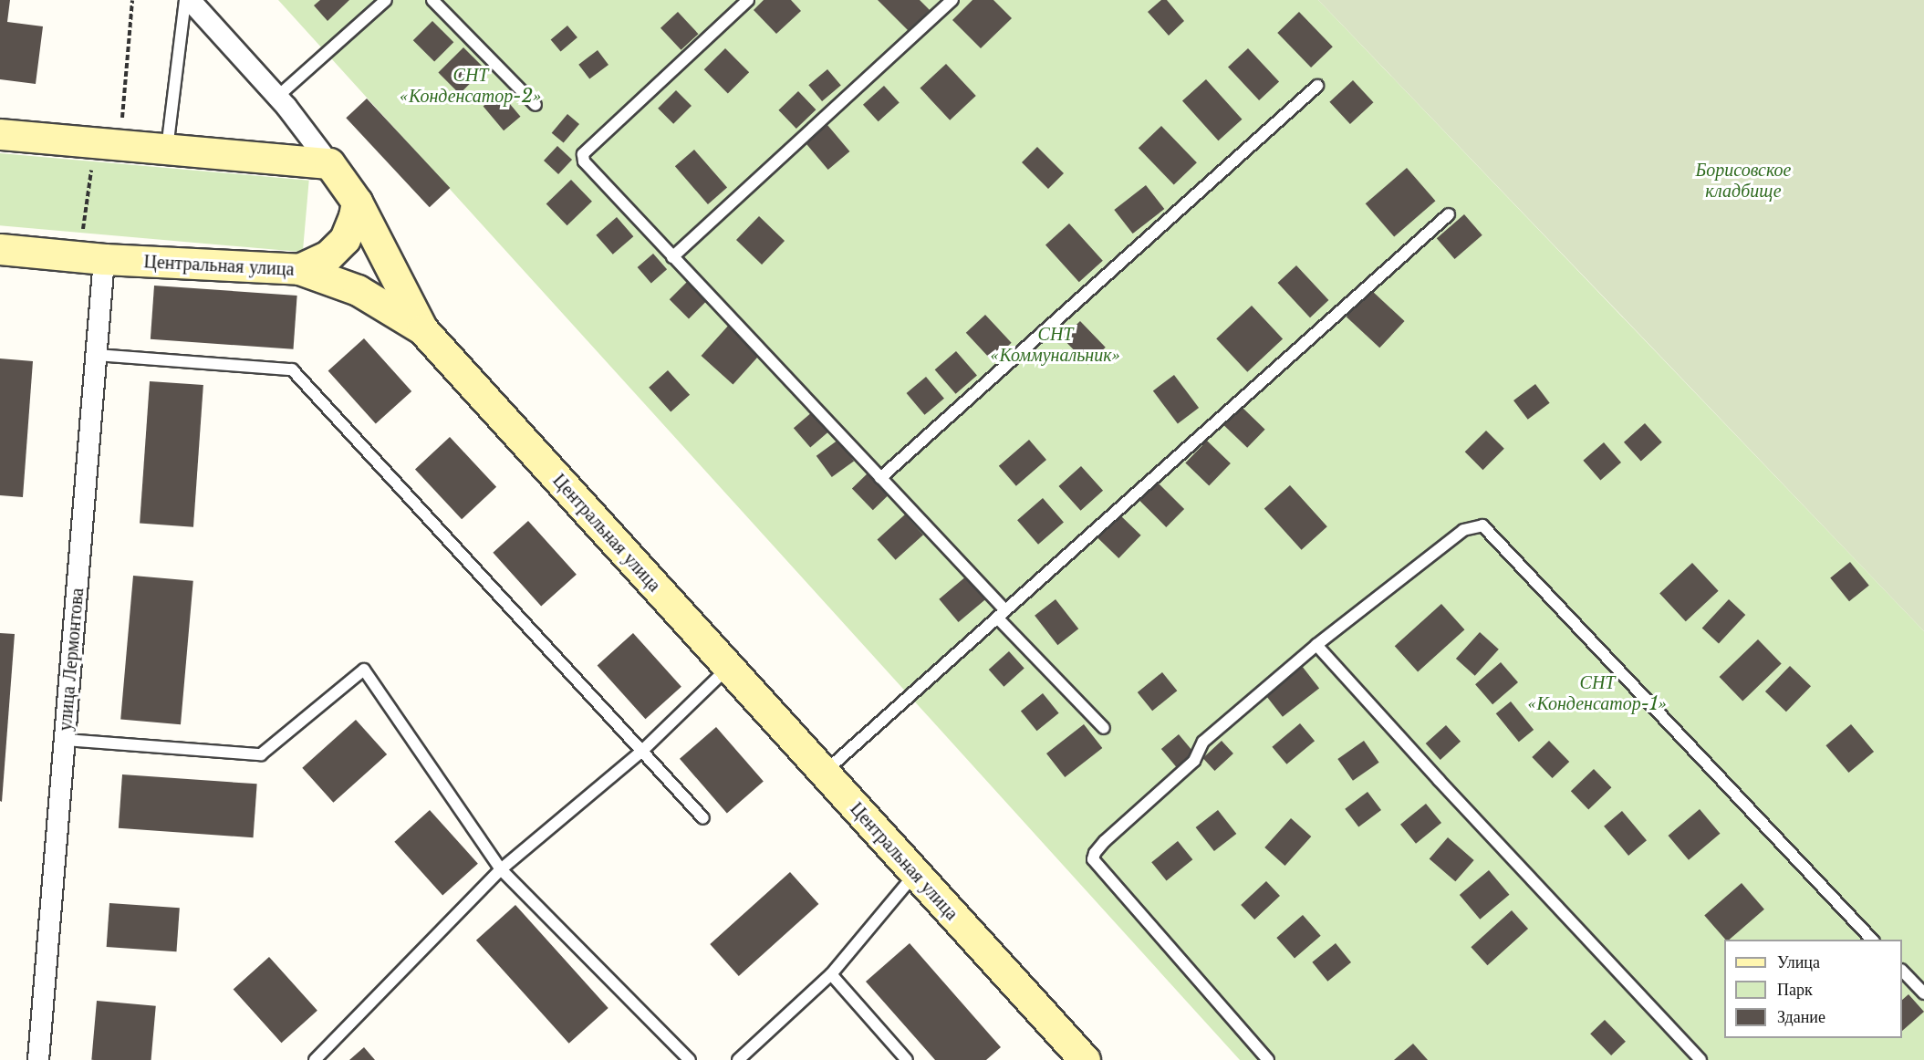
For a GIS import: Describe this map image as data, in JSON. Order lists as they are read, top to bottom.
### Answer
{
  "streets": {
    "street": ["Центральная улица", "улица Лермонтова"]
  },
  "crossings": [
    ["Центральная улица", "улица Лермонтова"]
  ],
  "parks": [
    "СНТ «Конденсатор-2»",
    "Борисовское кладбище",
    "СНТ «Коммунальник»",
    "СНТ «Конденсатор-1»"
  ],
  "legend": ["Улица", "Парк", "Здание"]
}
